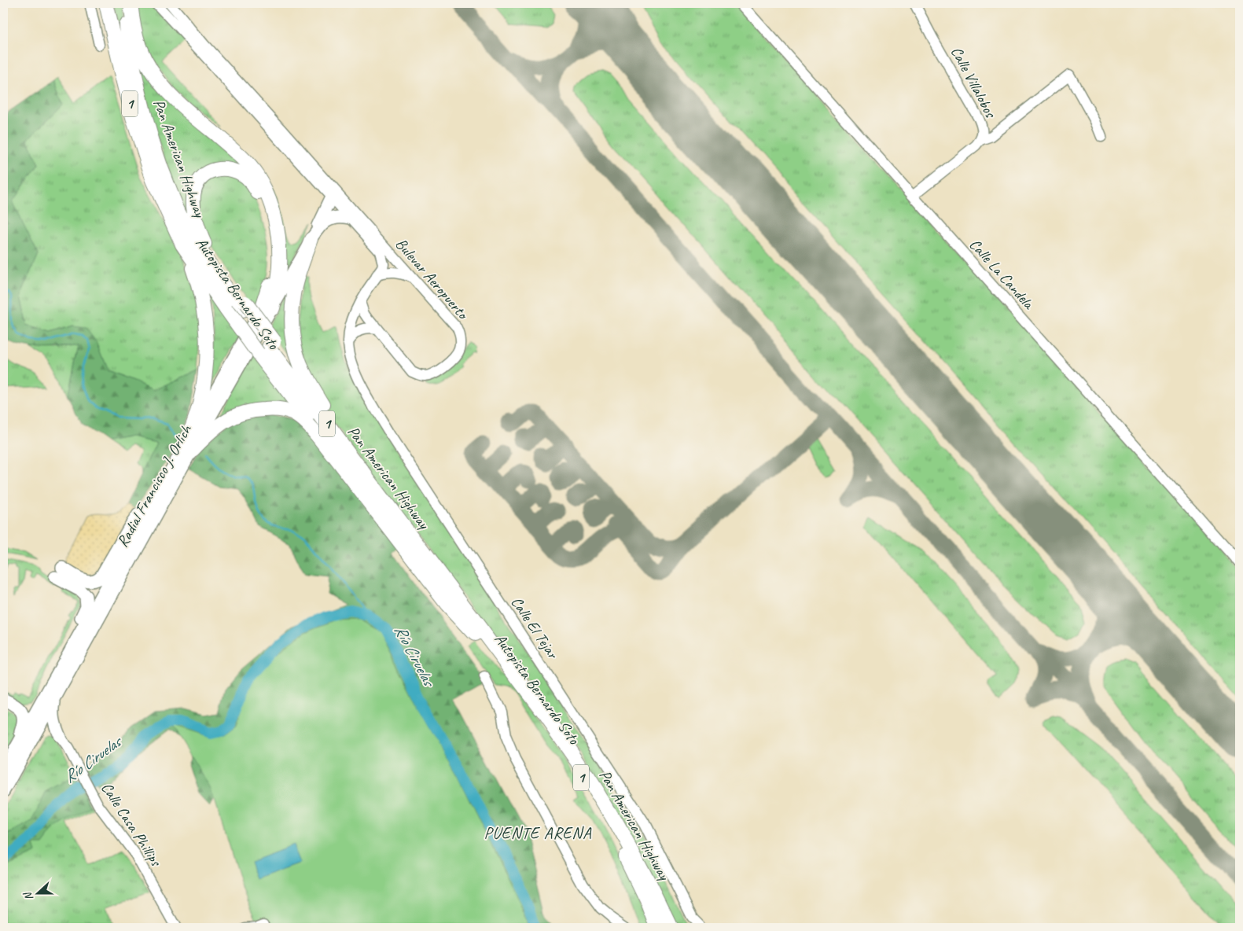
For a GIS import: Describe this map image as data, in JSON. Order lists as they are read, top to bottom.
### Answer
{
  "streets": {
    "highway": ["1", "Pan American Highway", "Autopista Bernardo Soto"],
    "main road": ["Radial Francisco J. Orlich"],
    "street": [
      "Calle Villalobos",
      "Calle La Candela",
      "Bulevar Aeropuerto",
      "Calle El Tejar",
      "Calle Casa Phillips"
    ]
  },
  "crossings": [
    ["Calle Villalobos", "Calle La Candela"],
    ["1", "Pan American Highway"],
    ["1", "Autopista Bernardo Soto"],
    ["Pan American Highway", "Autopista Bernardo Soto"],
    ["Bulevar Aeropuerto", "Radial Francisco J. Orlich"],
    ["Bulevar Aeropuerto", "Calle El Tejar"]
  ],
  "districts": ["PUENTE ARENA"],
  "water": ["Río Ciruelas"],
  "north": "left"
}
